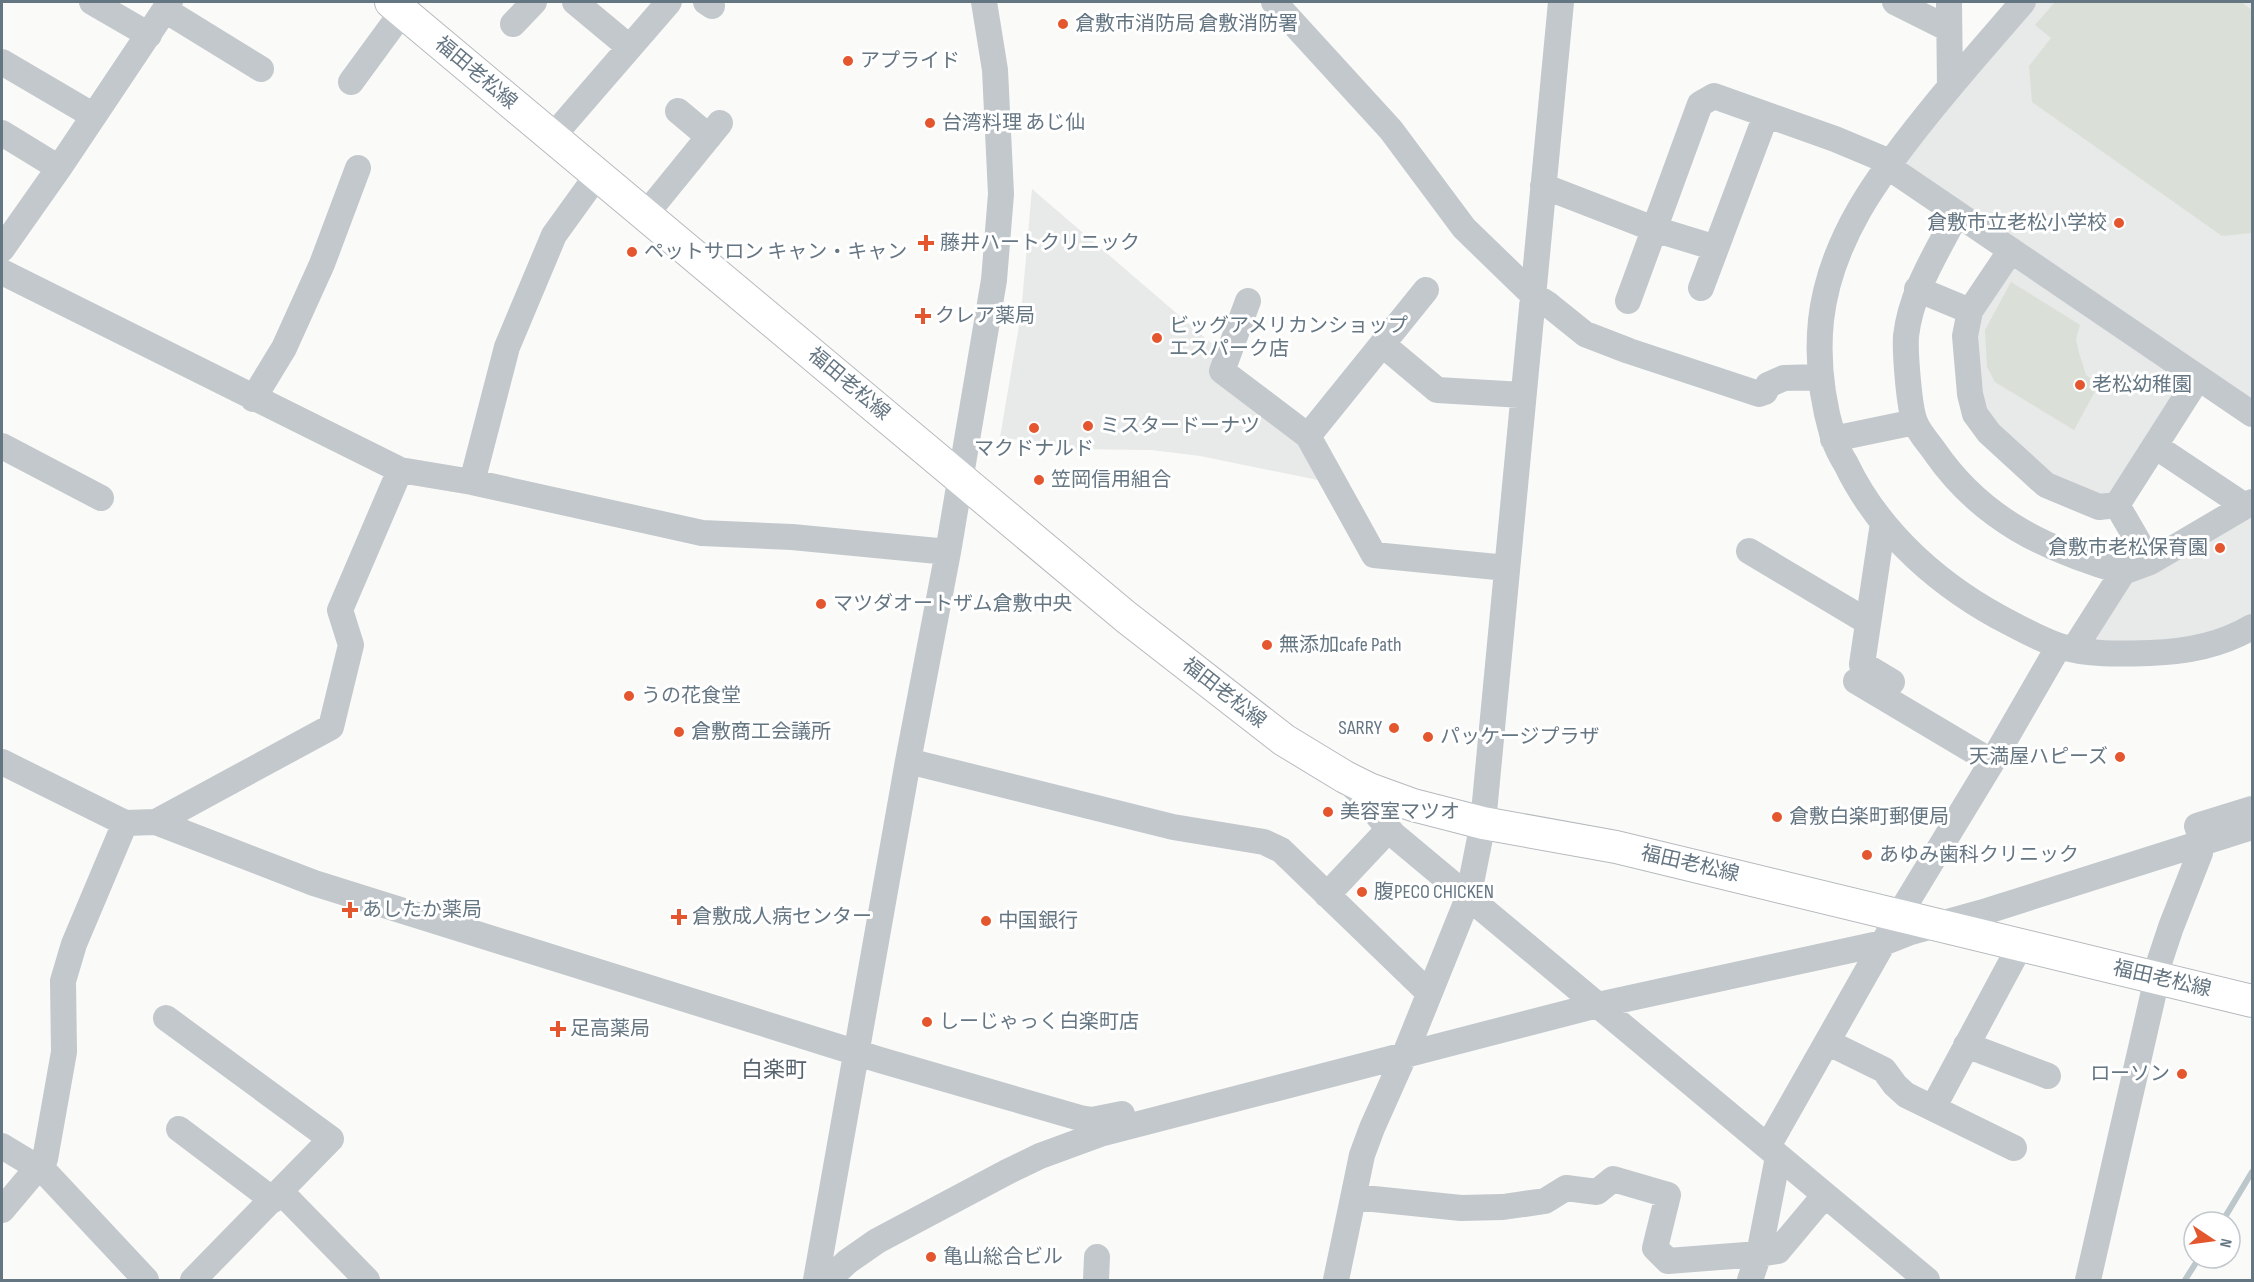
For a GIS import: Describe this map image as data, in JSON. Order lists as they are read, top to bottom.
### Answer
{
  "streets": {
    "main road": ["福田老松線"]
  },
  "districts": ["白楽町"],
  "places": {
    "other": [
      "倉敷市消防局 倉敷消防署",
      "アプライド",
      "台湾料理 あじ仙",
      "倉敷市立老松小学校",
      "ペットサロン キャン・キャン",
      "ビッグアメリカンショップ エスパーク店",
      "老松幼稚園",
      "ミスタードーナツ",
      "マクドナルド",
      "笠岡信用組合",
      "倉敷市老松保育園",
      "マツダオートザム倉敷中央",
      "無添加cafe Path",
      "うの花食堂",
      "SARRY",
      "倉敷商工会議所",
      "パッケージプラザ",
      "天満屋ハピーズ",
      "美容室マツオ",
      "倉敷白楽町郵便局",
      "あゆみ歯科クリニック",
      "腹PECO CHICKEN",
      "中国銀行",
      "しーじゃっく白楽町店",
      "ローソン",
      "亀山総合ビル"
    ],
    "health": [
      "藤井ハートクリニック",
      "クレア薬局",
      "あしたか薬局",
      "倉敷成人病センター",
      "足高薬局"
    ]
  },
  "north": "right"
}
